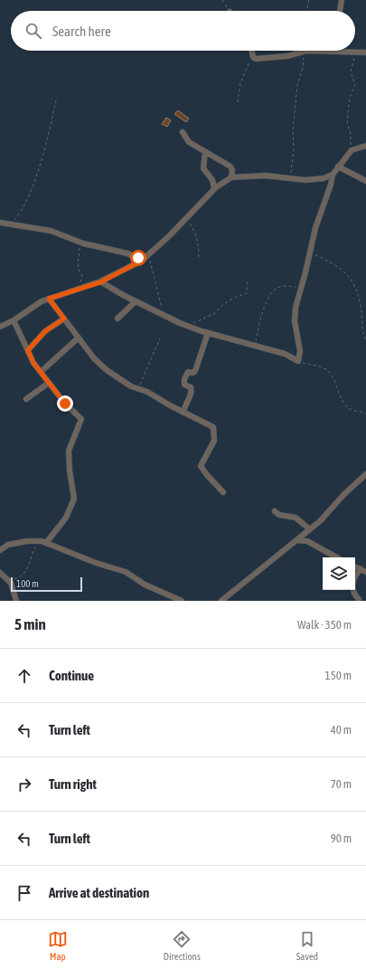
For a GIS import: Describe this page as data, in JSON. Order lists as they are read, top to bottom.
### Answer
{
  "scale_bar": "100 m",
  "page": {
    "search": "Search here",
    "scale": "100 m",
    "heading": ["5 min", "Walk · 350 m"],
    "list": [
      ["Continue", "150 m"],
      ["Turn left", "40 m"],
      ["Turn right", "70 m"],
      ["Turn left", "90 m"],
      "Arrive at destination"
    ],
    "nav": ["Map", "Directions", "Saved"]
  }
}
